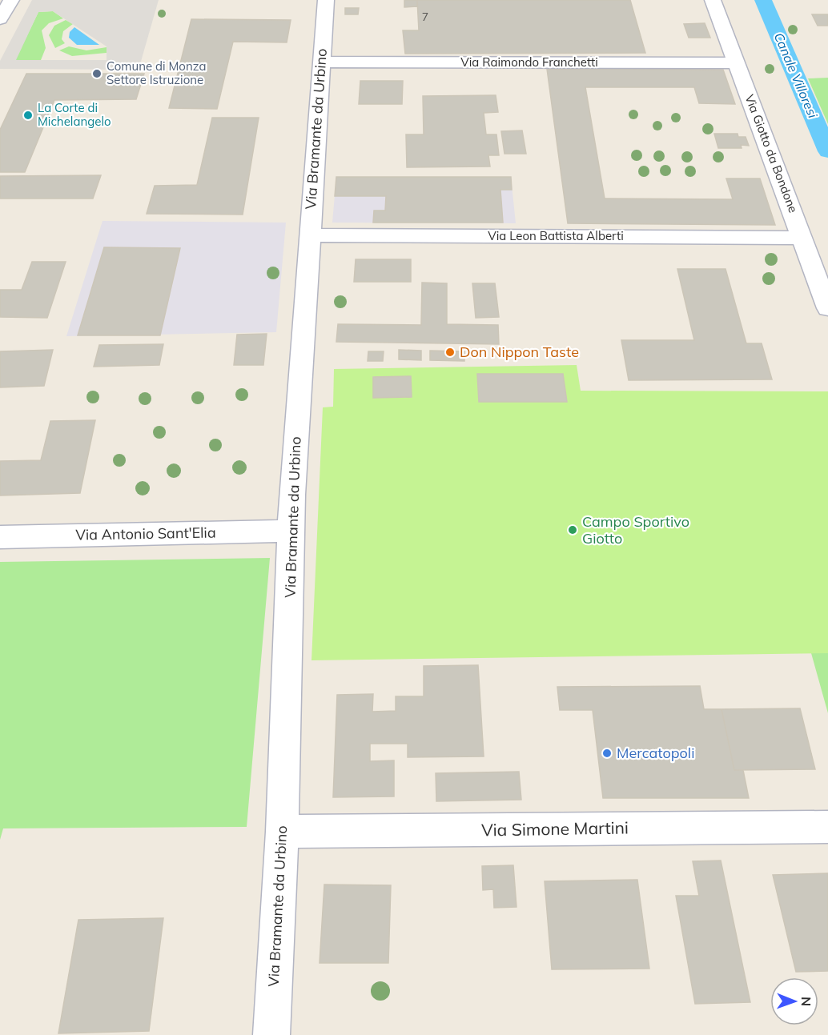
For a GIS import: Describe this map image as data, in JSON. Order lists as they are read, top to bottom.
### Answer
{
  "streets": {
    "street": [
      "Via Raimondo Franchetti",
      "Via Bramante da Urbino",
      "Via Giotto da Bondone",
      "Via Leon Battista Alberti",
      "Via Antonio Sant'Elia",
      "Via Simone Martini"
    ]
  },
  "crossings": [
    ["Via Raimondo Franchetti", "Via Bramante da Urbino"],
    ["Via Raimondo Franchetti", "Via Giotto da Bondone"],
    ["Via Bramante da Urbino", "Via Leon Battista Alberti"],
    ["Via Bramante da Urbino", "Via Antonio Sant'Elia"],
    ["Via Bramante da Urbino", "Via Simone Martini"],
    ["Via Giotto da Bondone", "Via Leon Battista Alberti"]
  ],
  "water": ["Canale Villoresi"],
  "places": [
    "Comune di Monza Settore Istruzione",
    "La Corte di Michelangelo",
    "Don Nippon Taste",
    "Campo Sportivo Giotto",
    "Mercatopoli"
  ],
  "house_numbers": ["7"],
  "north": "right"
}
